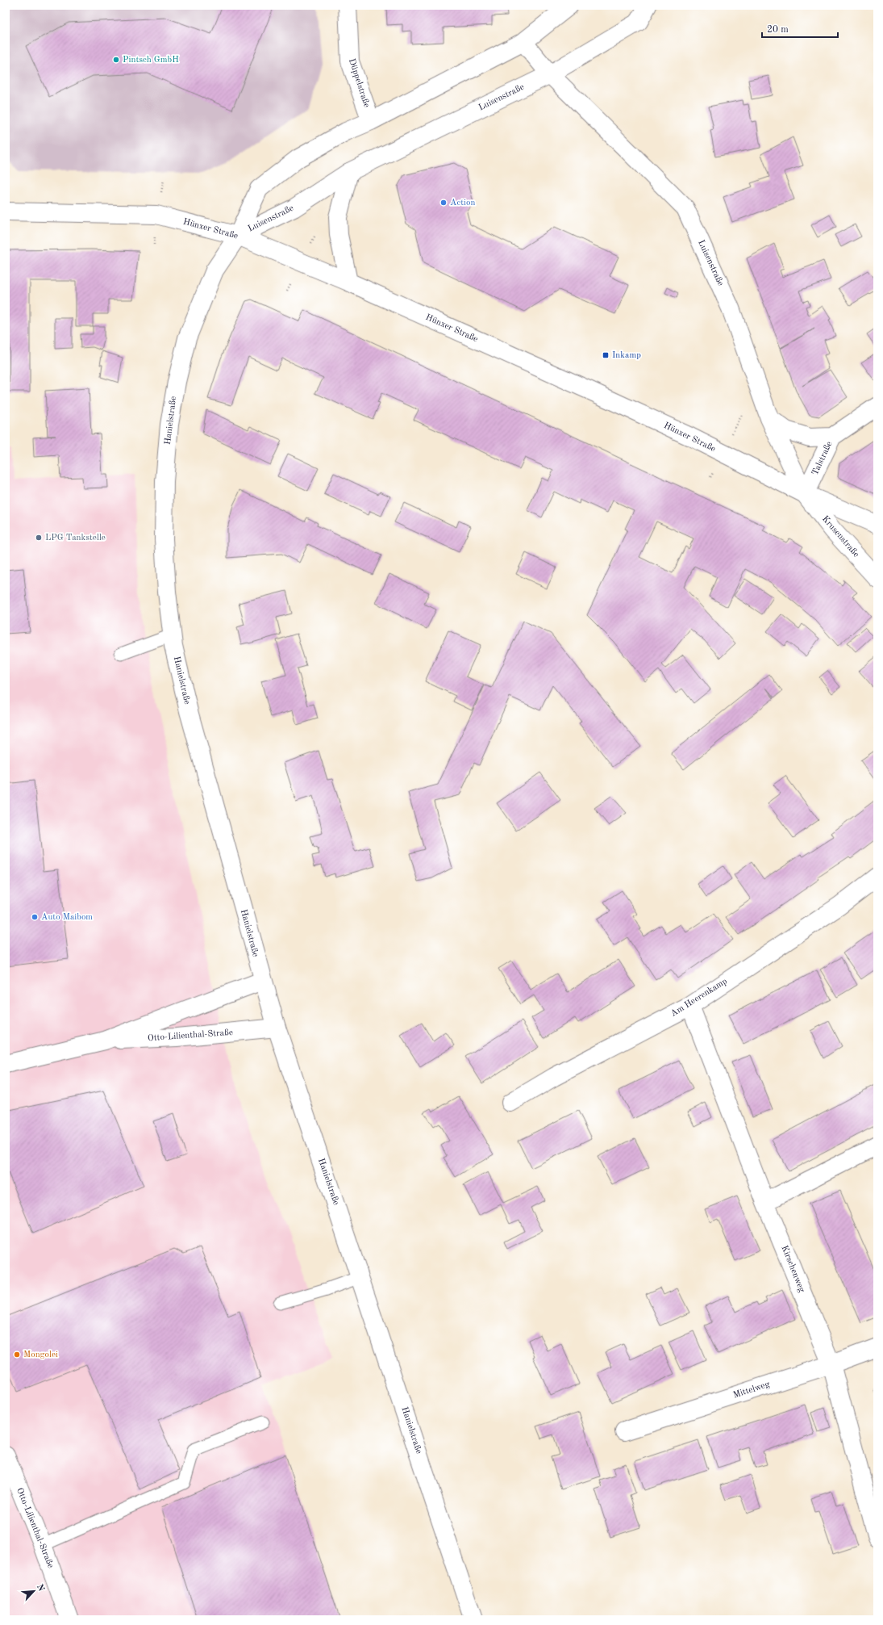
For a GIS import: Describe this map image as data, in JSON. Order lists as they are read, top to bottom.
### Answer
{
  "streets": {
    "street": [
      "Düppelstraße",
      "Luisenstraße",
      "Hünxer Straße",
      "Hanielstraße",
      "Talstraße",
      "Krusenstraße",
      "Am Heerenkamp",
      "Otto-Lilienthal-Straße",
      "Kirschenweg",
      "Mittelweg"
    ]
  },
  "crossings": [
    ["Düppelstraße", "Luisenstraße"],
    ["Luisenstraße", "Hünxer Straße"],
    ["Luisenstraße", "Hanielstraße"],
    ["Luisenstraße", "Talstraße"],
    ["Luisenstraße", "Krusenstraße"],
    ["Hünxer Straße", "Hanielstraße"],
    ["Hünxer Straße", "Talstraße"],
    ["Hünxer Straße", "Krusenstraße"],
    ["Hanielstraße", "Otto-Lilienthal-Straße"],
    ["Talstraße", "Krusenstraße"],
    ["Am Heerenkamp", "Kirschenweg"],
    ["Kirschenweg", "Mittelweg"]
  ],
  "places": {
    "other": [
      "Pintsch GmbH",
      "Action",
      "LPG Tankstelle",
      "Auto Maibom",
      "Mongolei"
    ],
    "transit": ["Inkamp"]
  },
  "scale_bar": "20 m",
  "north": "top right"
}
